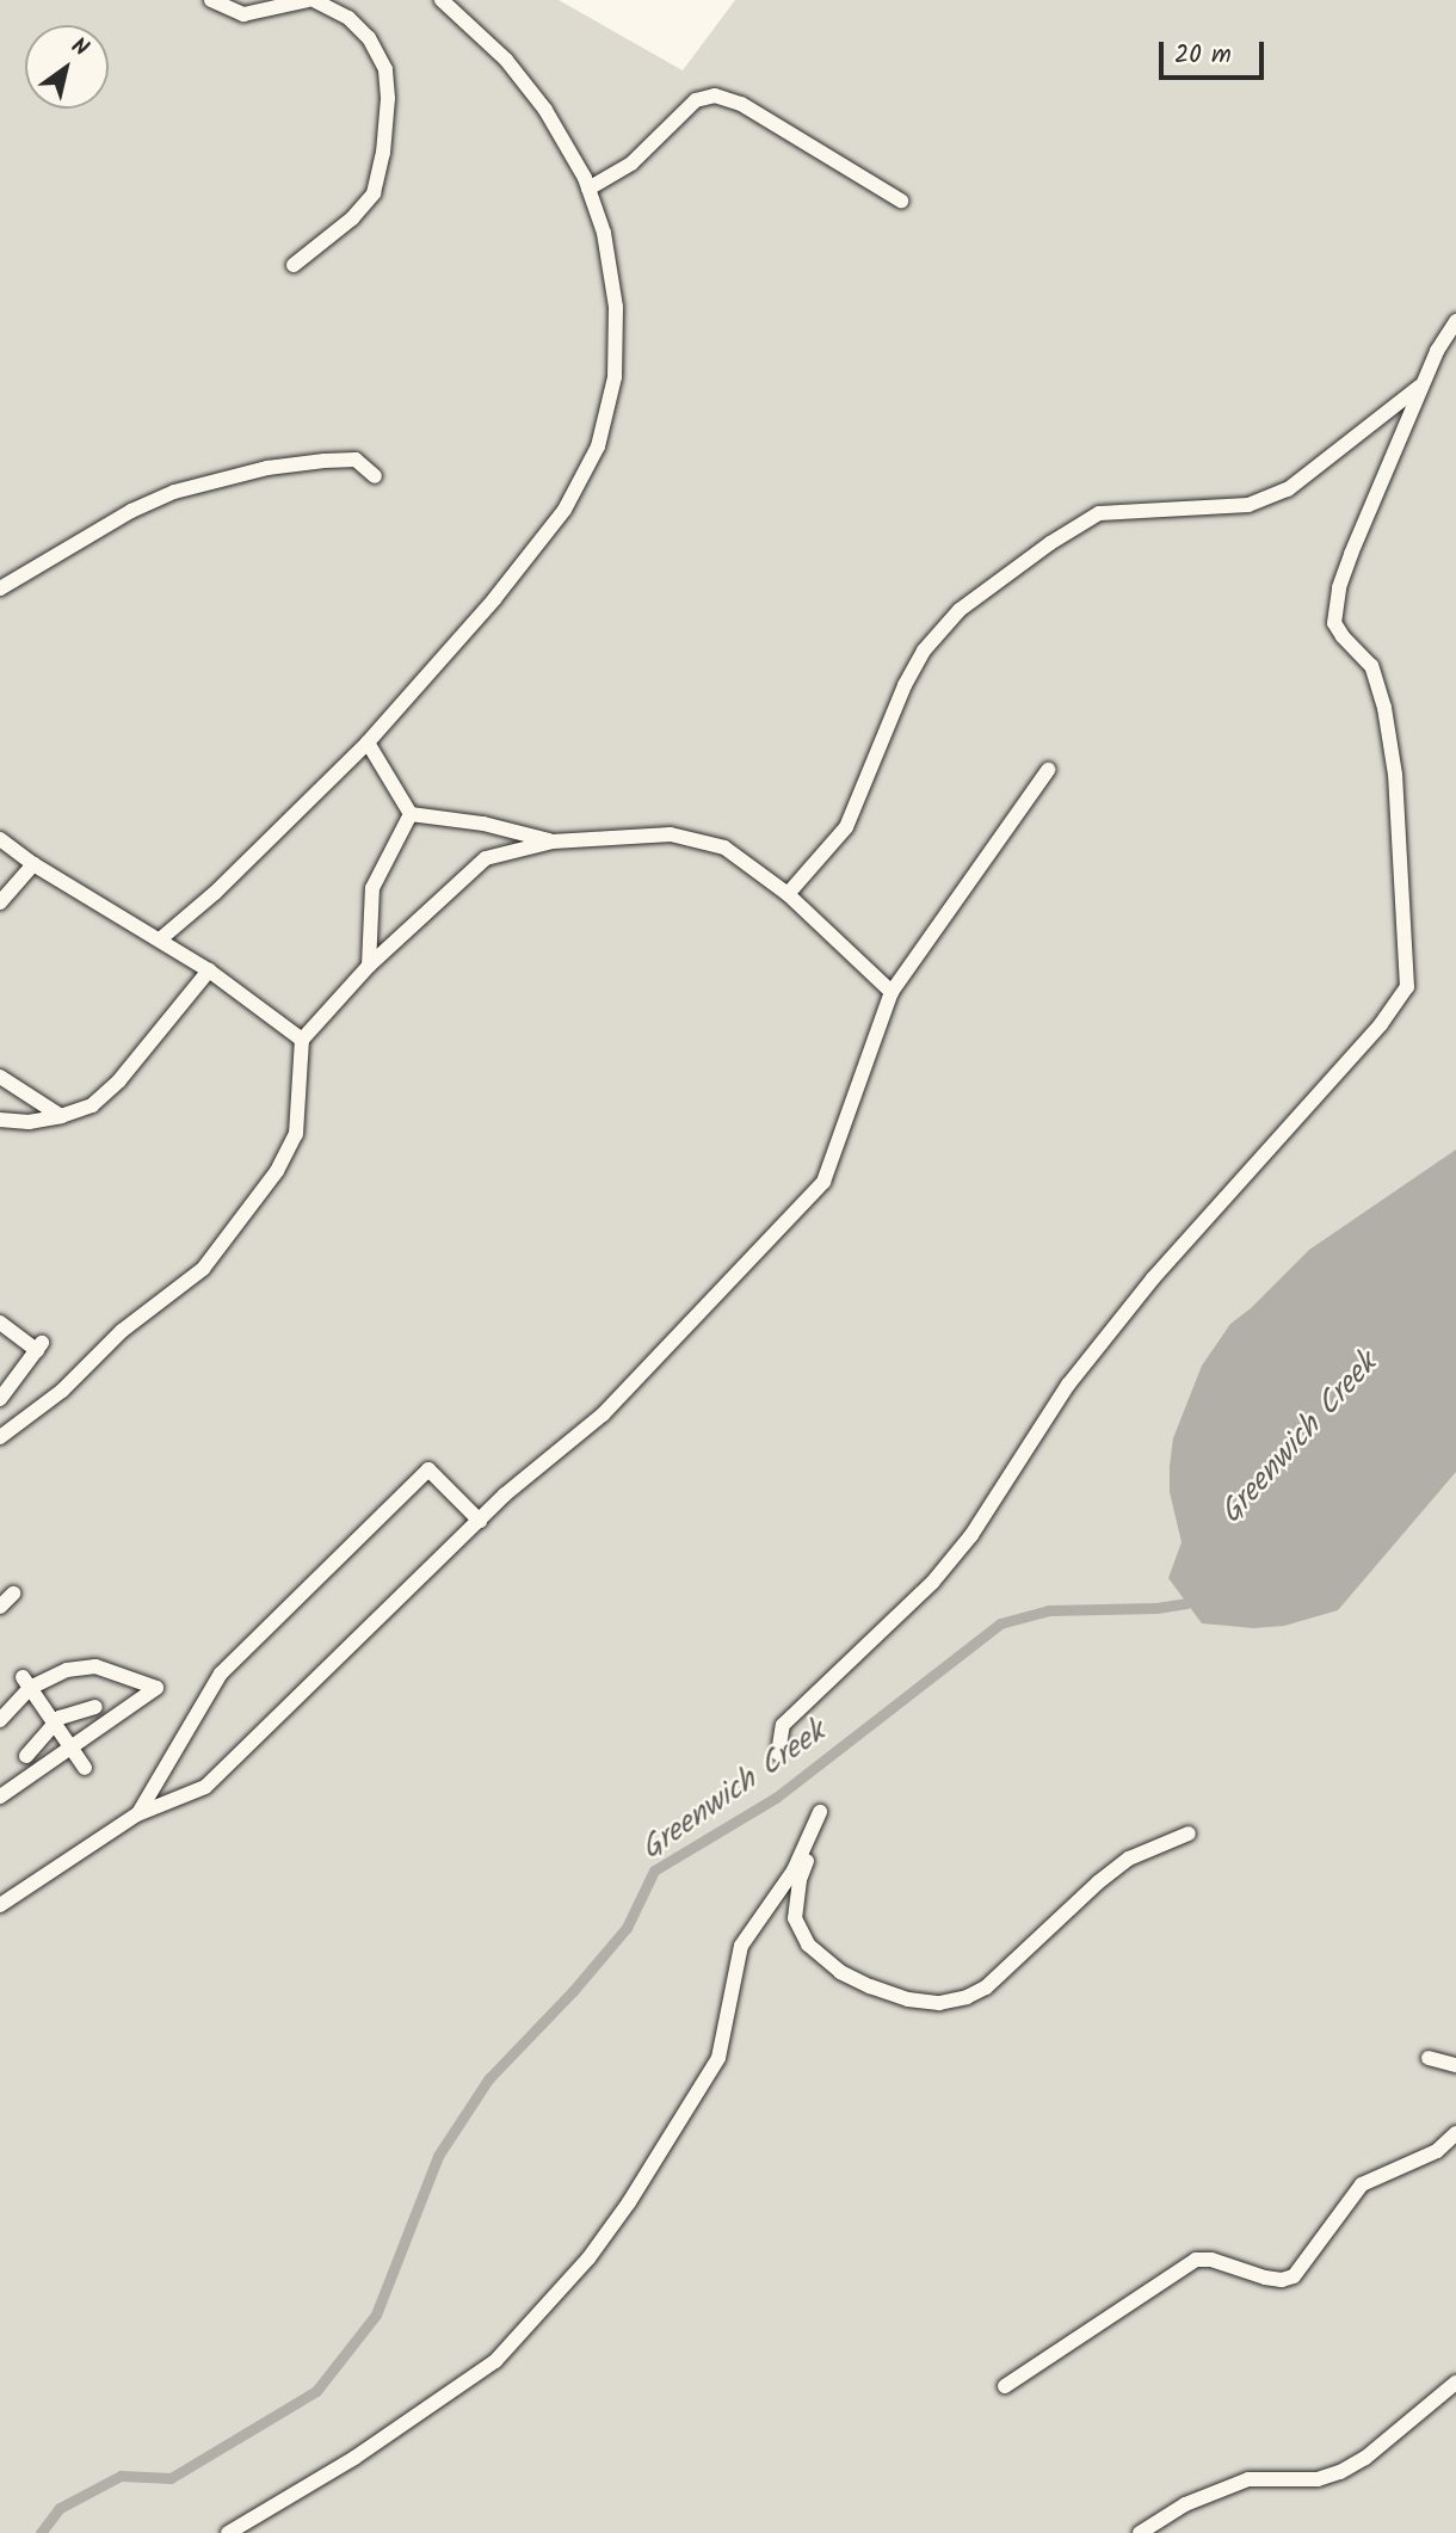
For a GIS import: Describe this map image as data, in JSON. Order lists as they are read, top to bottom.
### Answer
{
  "water": ["Greenwich Creek"],
  "scale_bar": "20 m",
  "north": "top right"
}
